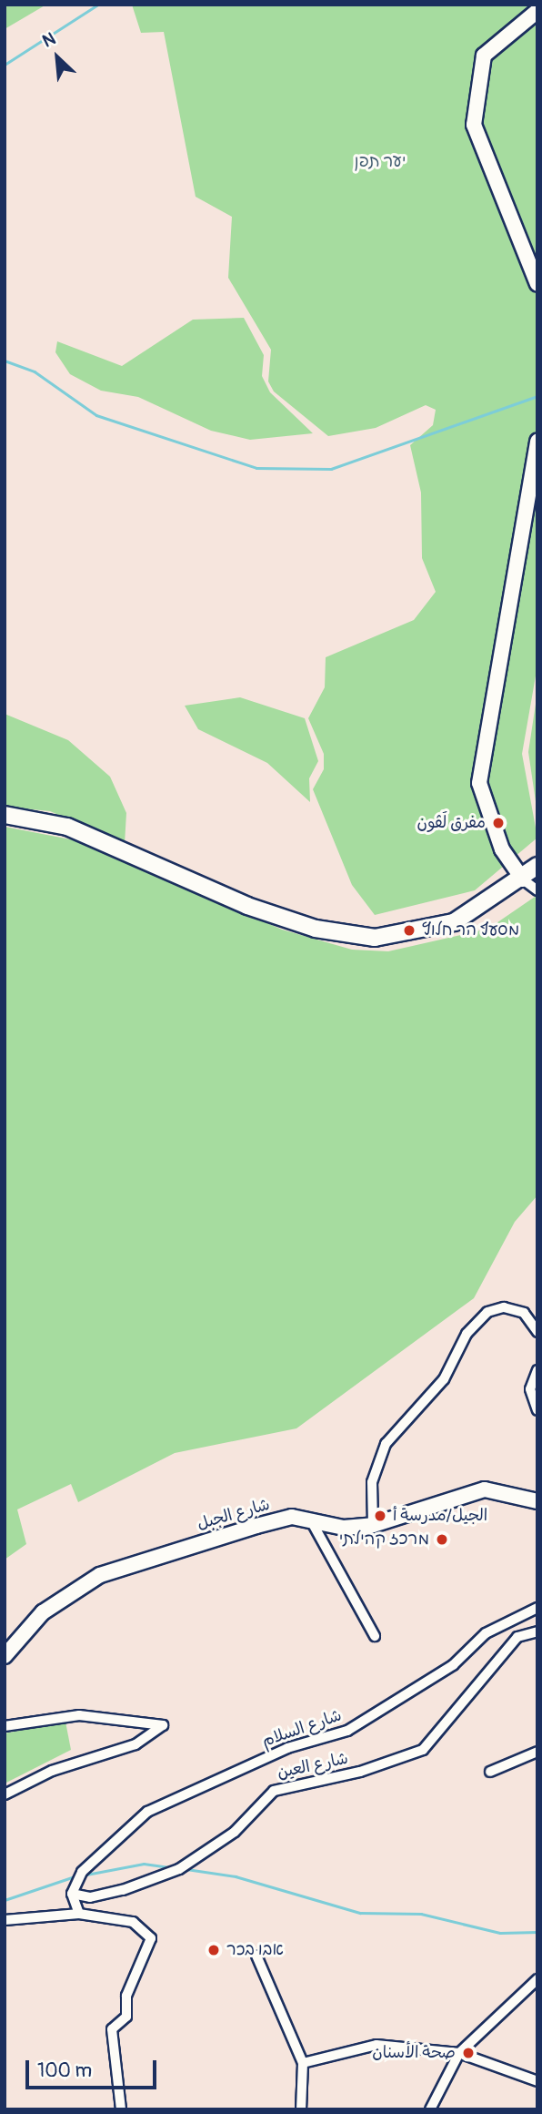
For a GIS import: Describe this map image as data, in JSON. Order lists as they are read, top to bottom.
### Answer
{
  "streets": {
    "main road": ["شارع الجبل"],
    "street": ["شارع السلام", "شارع العين"]
  },
  "crossings": [
    ["شارع السلام", "شارع العين"]
  ],
  "parks": ["יער תפן"],
  "places": [
    "مفرق لَڤون",
    "מסעף הר חלוץ",
    "الجيل/مدرسة أ",
    "מרכז קהילתי",
    "אבו בכר",
    "صحة الأسنان"
  ],
  "scale_bar": "100 m",
  "north": "top left"
}
